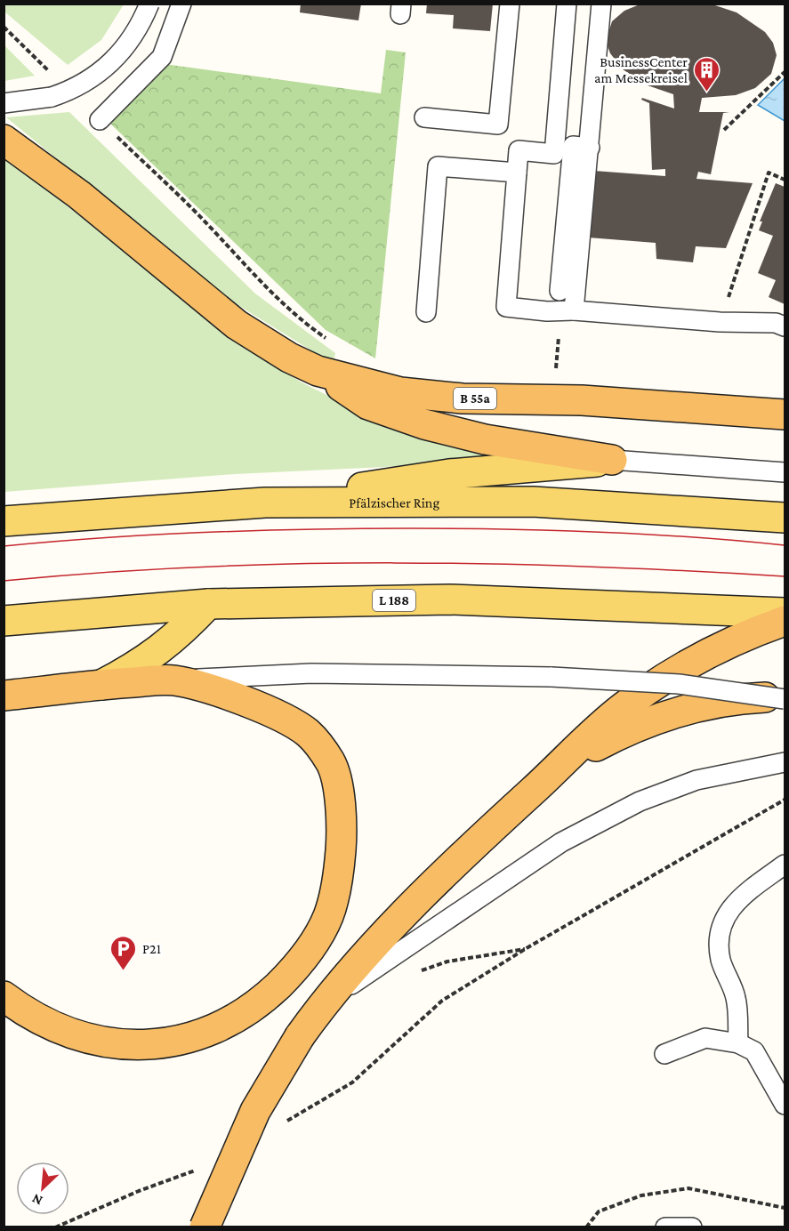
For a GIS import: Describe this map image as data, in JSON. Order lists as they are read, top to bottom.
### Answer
{
  "streets": {
    "highway": ["B 55a"],
    "main road": ["Pfälzischer Ring", "L 188"]
  },
  "places": {
    "building": ["BusinessCenter am Messekreisel"],
    "parking": ["P21"]
  },
  "north": "bottom left"
}
